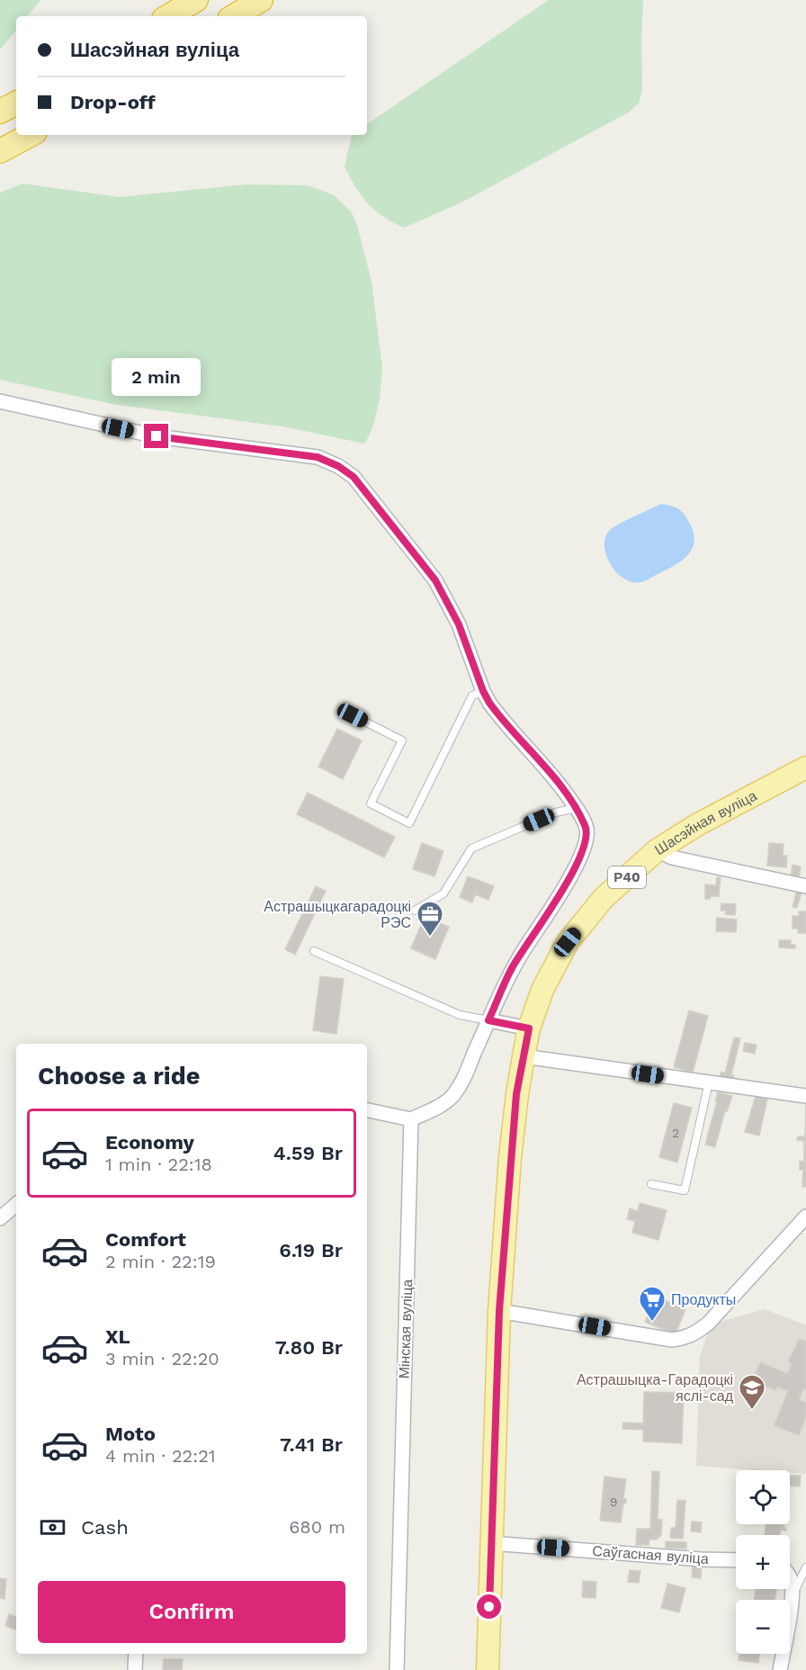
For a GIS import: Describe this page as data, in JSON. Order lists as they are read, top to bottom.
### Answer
{
  "streets": {
    "main road": ["Шасэйная вуліца", "Р40"],
    "street": ["Мінская вуліца", "Саўгасная вуліца"]
  },
  "crossings": [
    ["Шасэйная вуліца", "Саўгасная вуліца"]
  ],
  "places": {
    "office": ["Астрашыцкагарадоцкі РЭС"],
    "supermarket": ["Продукты"],
    "school or university": ["Астрашыцка-Гарадоцкі яслі-сад"]
  },
  "house_numbers": ["2", "9"],
  "page": {
    "banner": ["Шасэйная вуліца", "Drop-off"],
    "bubble": "2 min",
    "heading": "Choose a ride",
    "list": [
      {
        "name": "Economy",
        "note": "1 min · 22:18",
        "value": "4.59 Br"
      },
      {
        "name": "Comfort",
        "note": "2 min · 22:19",
        "value": "6.19 Br"
      },
      {
        "name": "XL",
        "note": "3 min · 22:20",
        "value": "7.80 Br"
      },
      {
        "name": "Moto",
        "note": "4 min · 22:21",
        "value": "7.41 Br"
      }
    ],
    "map_buttons": ["+", "−"],
    "pay": ["Cash", "680 m"],
    "buttons": "Confirm"
  }
}
